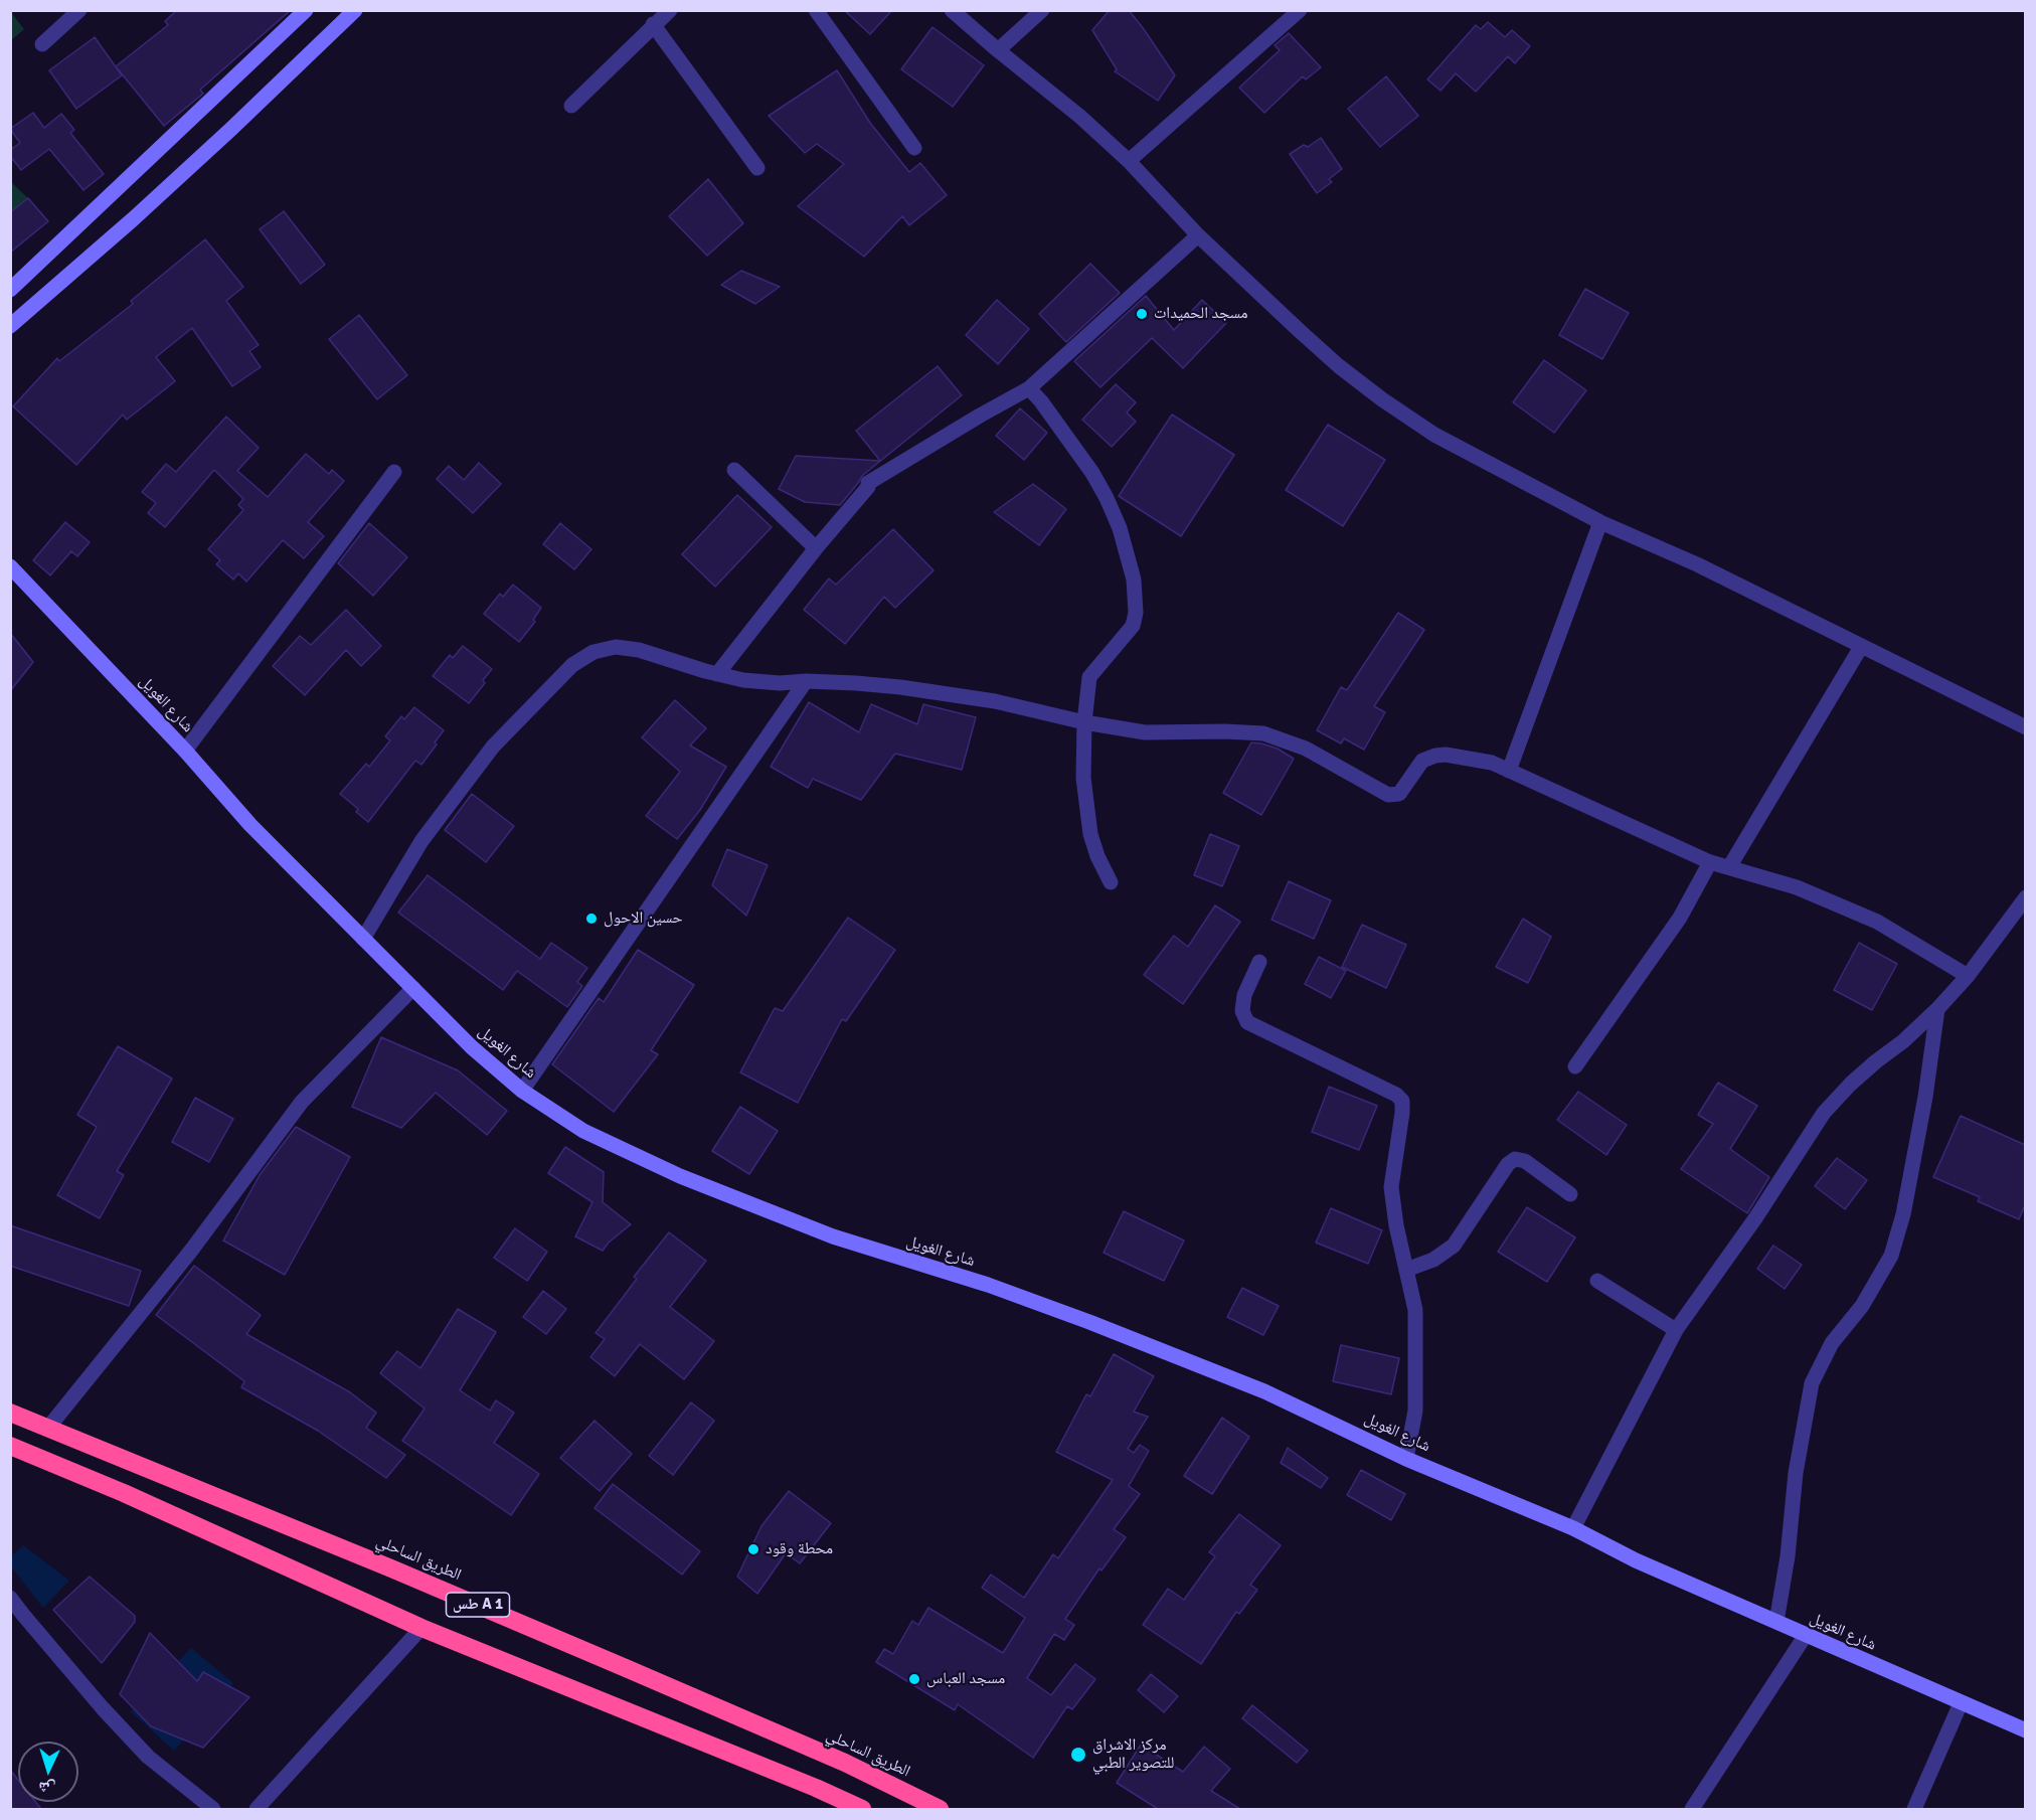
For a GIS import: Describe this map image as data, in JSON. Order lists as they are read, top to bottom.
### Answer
{
  "streets": {
    "highway": ["الطريق الساحلي", "طس A 1"],
    "street": ["شارع الغويل"]
  },
  "places": [
    "مسجد الحميدات",
    "حسين الاحول",
    "محطة وقود",
    "مسجد العباس",
    "مركز الاشراق للتصوير الطبي"
  ],
  "north": "bottom"
}
